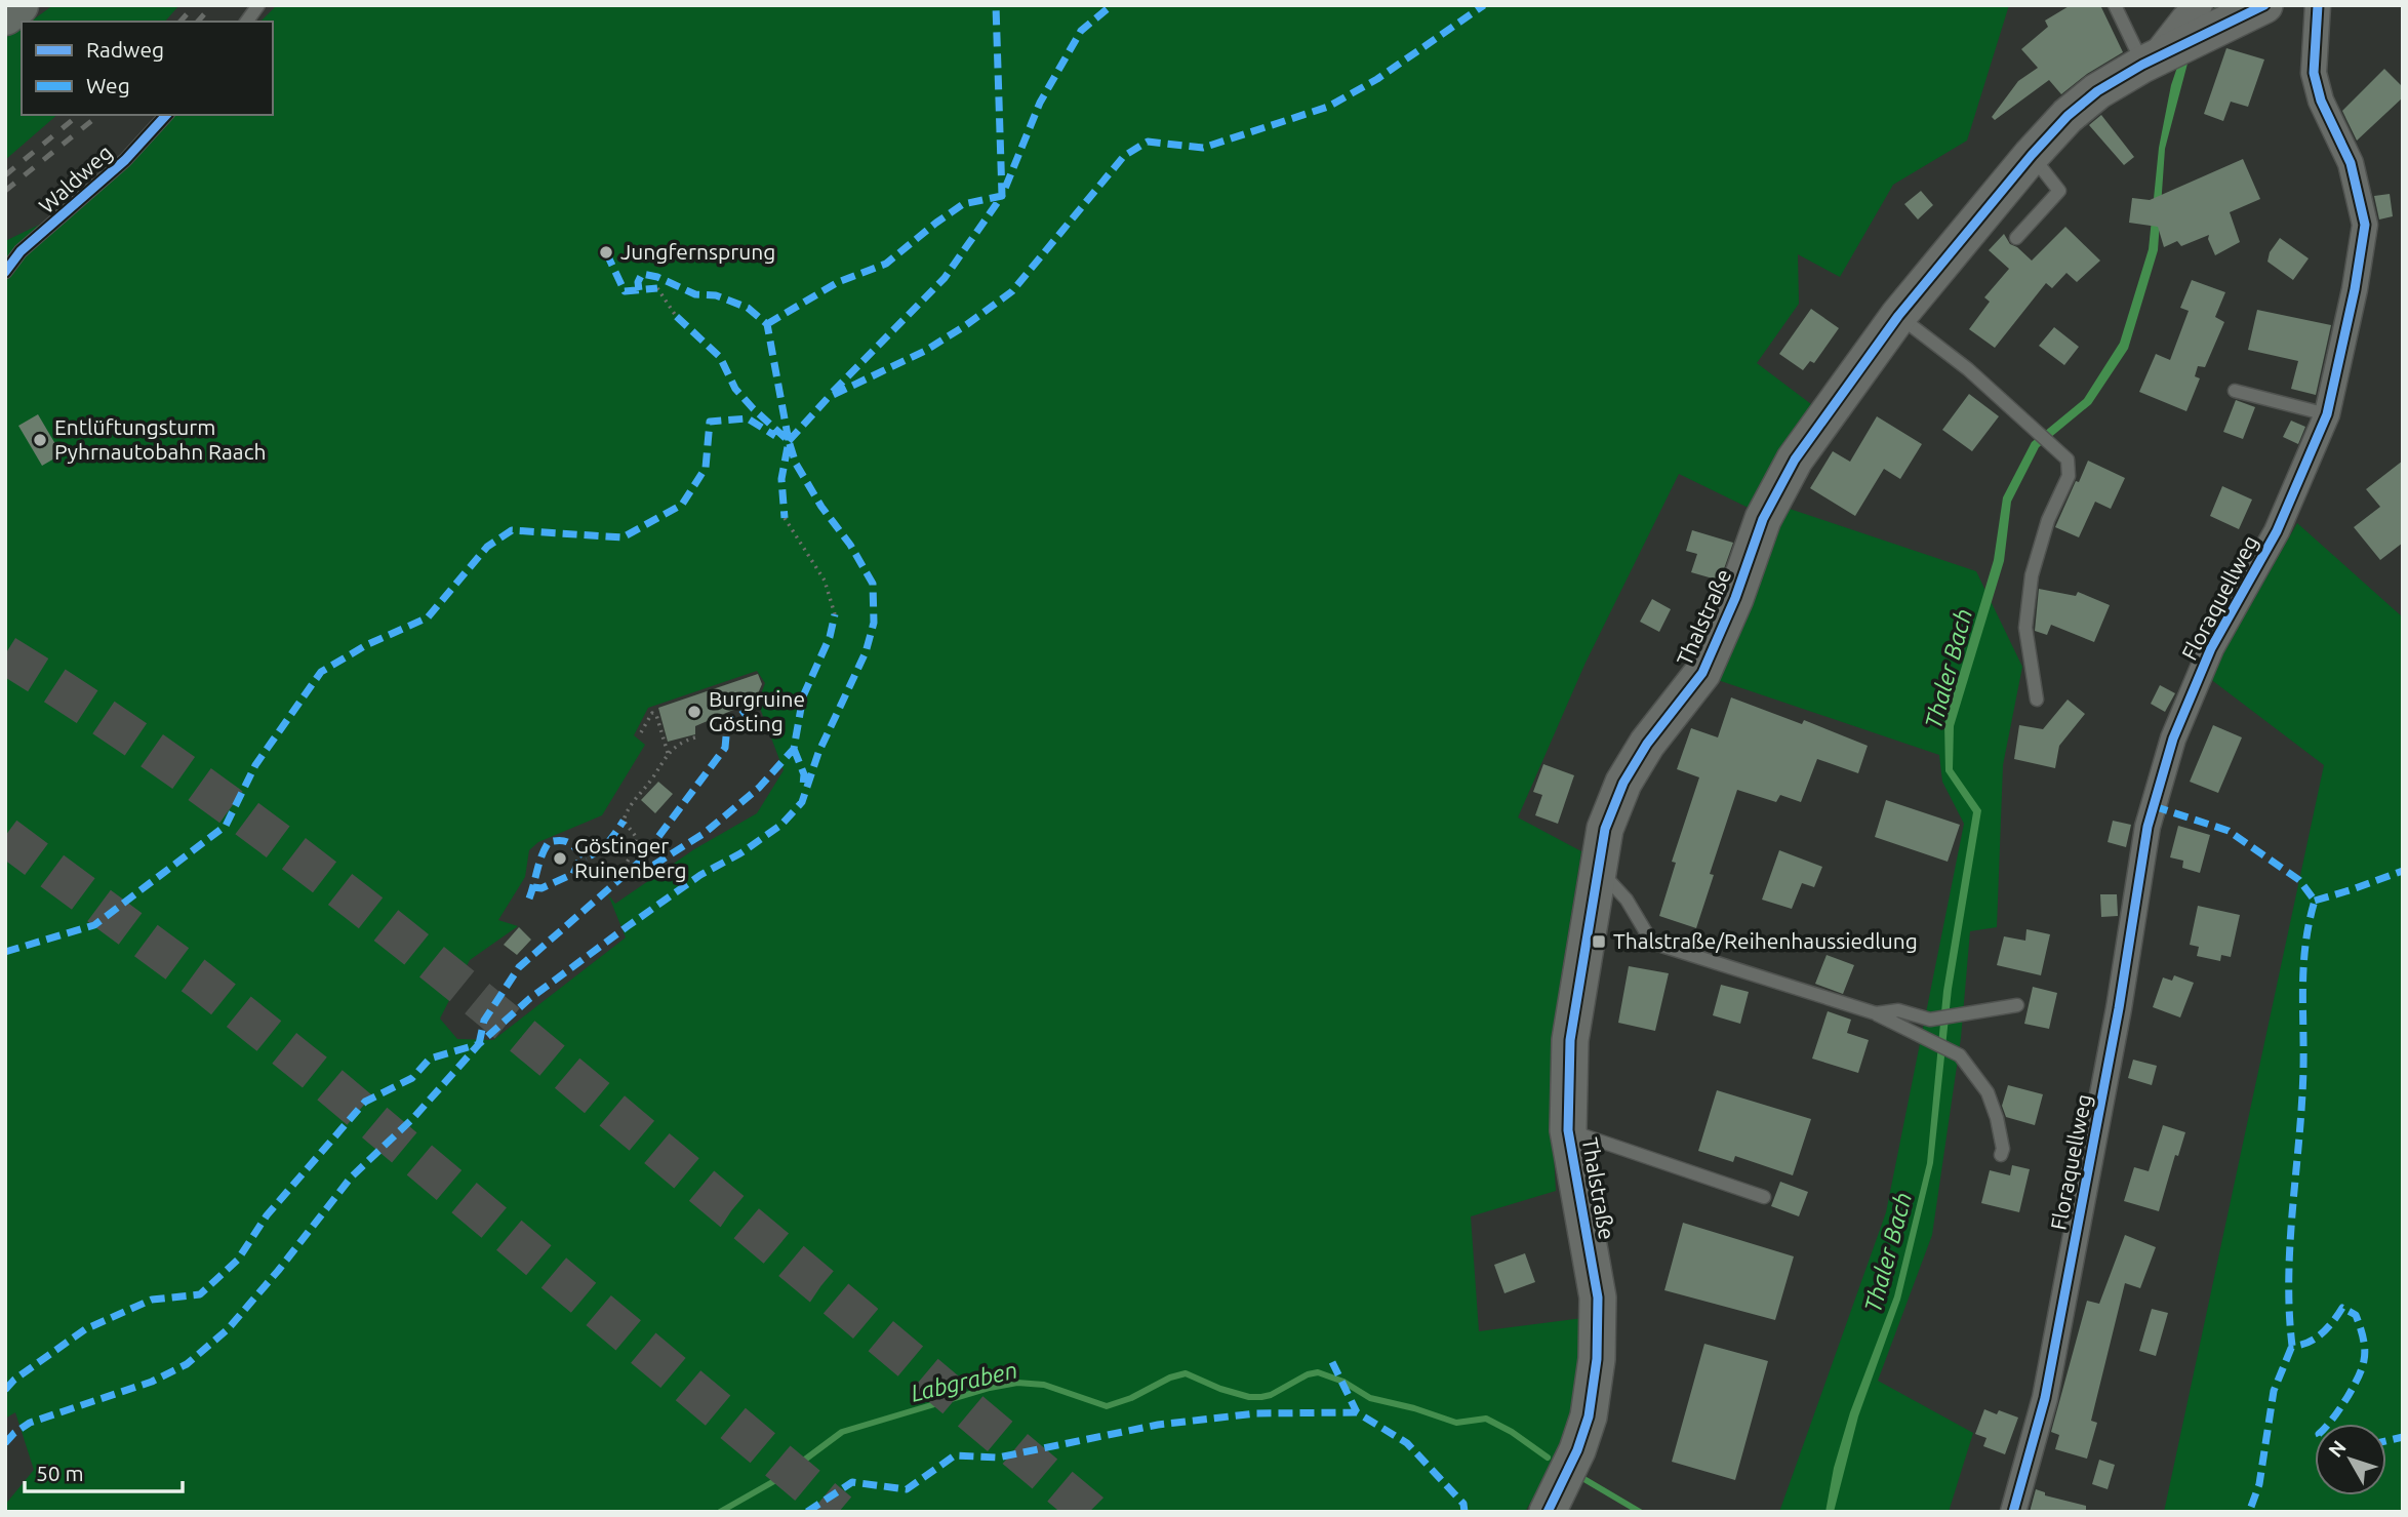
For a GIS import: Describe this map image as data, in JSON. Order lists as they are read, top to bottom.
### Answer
{
  "streets": {
    "main road": ["Thalstraße"],
    "street": ["Floraquellweg"],
    "lane": ["Waldweg"]
  },
  "water": ["Thaler Bach", "Labgraben"],
  "places": {
    "other": [
      "Jungfernsprung",
      "Entlüftungsturm Pyhrnautobahn Raach",
      "Burgruine Gösting",
      "Göstinger Ruinenberg"
    ],
    "transit": ["Thalstraße/Reihenhaussiedlung"]
  },
  "legend": ["Radweg", "Weg"],
  "scale_bar": "50 m",
  "north": "top left"
}
